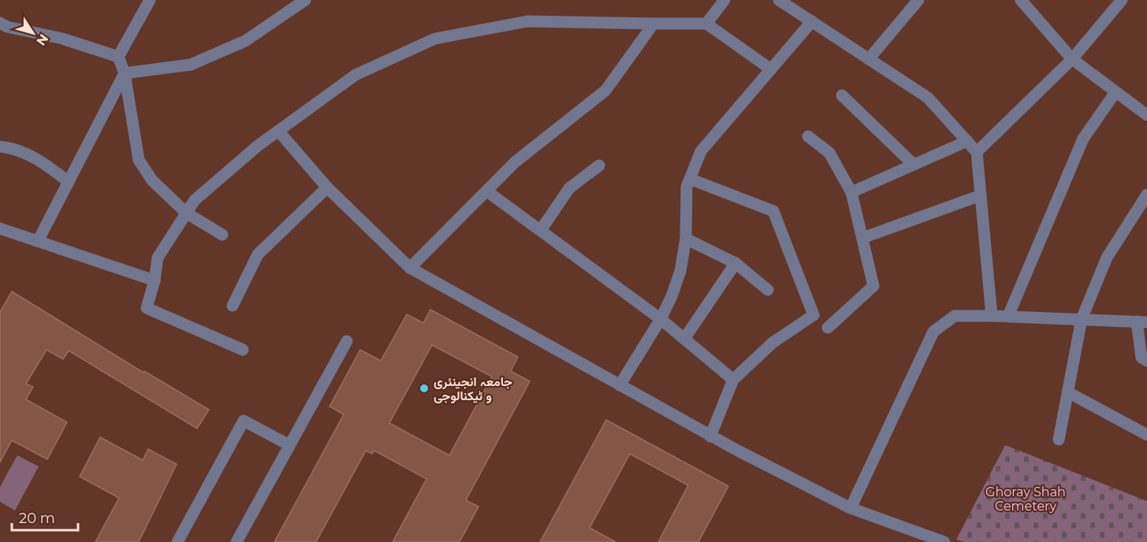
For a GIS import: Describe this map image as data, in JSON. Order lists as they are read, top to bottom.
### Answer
{
  "parks": ["Ghoray Shah Cemetery"],
  "places": ["جامعہ انجینئری و ٹیکنالوجی"],
  "scale_bar": "20 m",
  "north": "bottom right"
}
